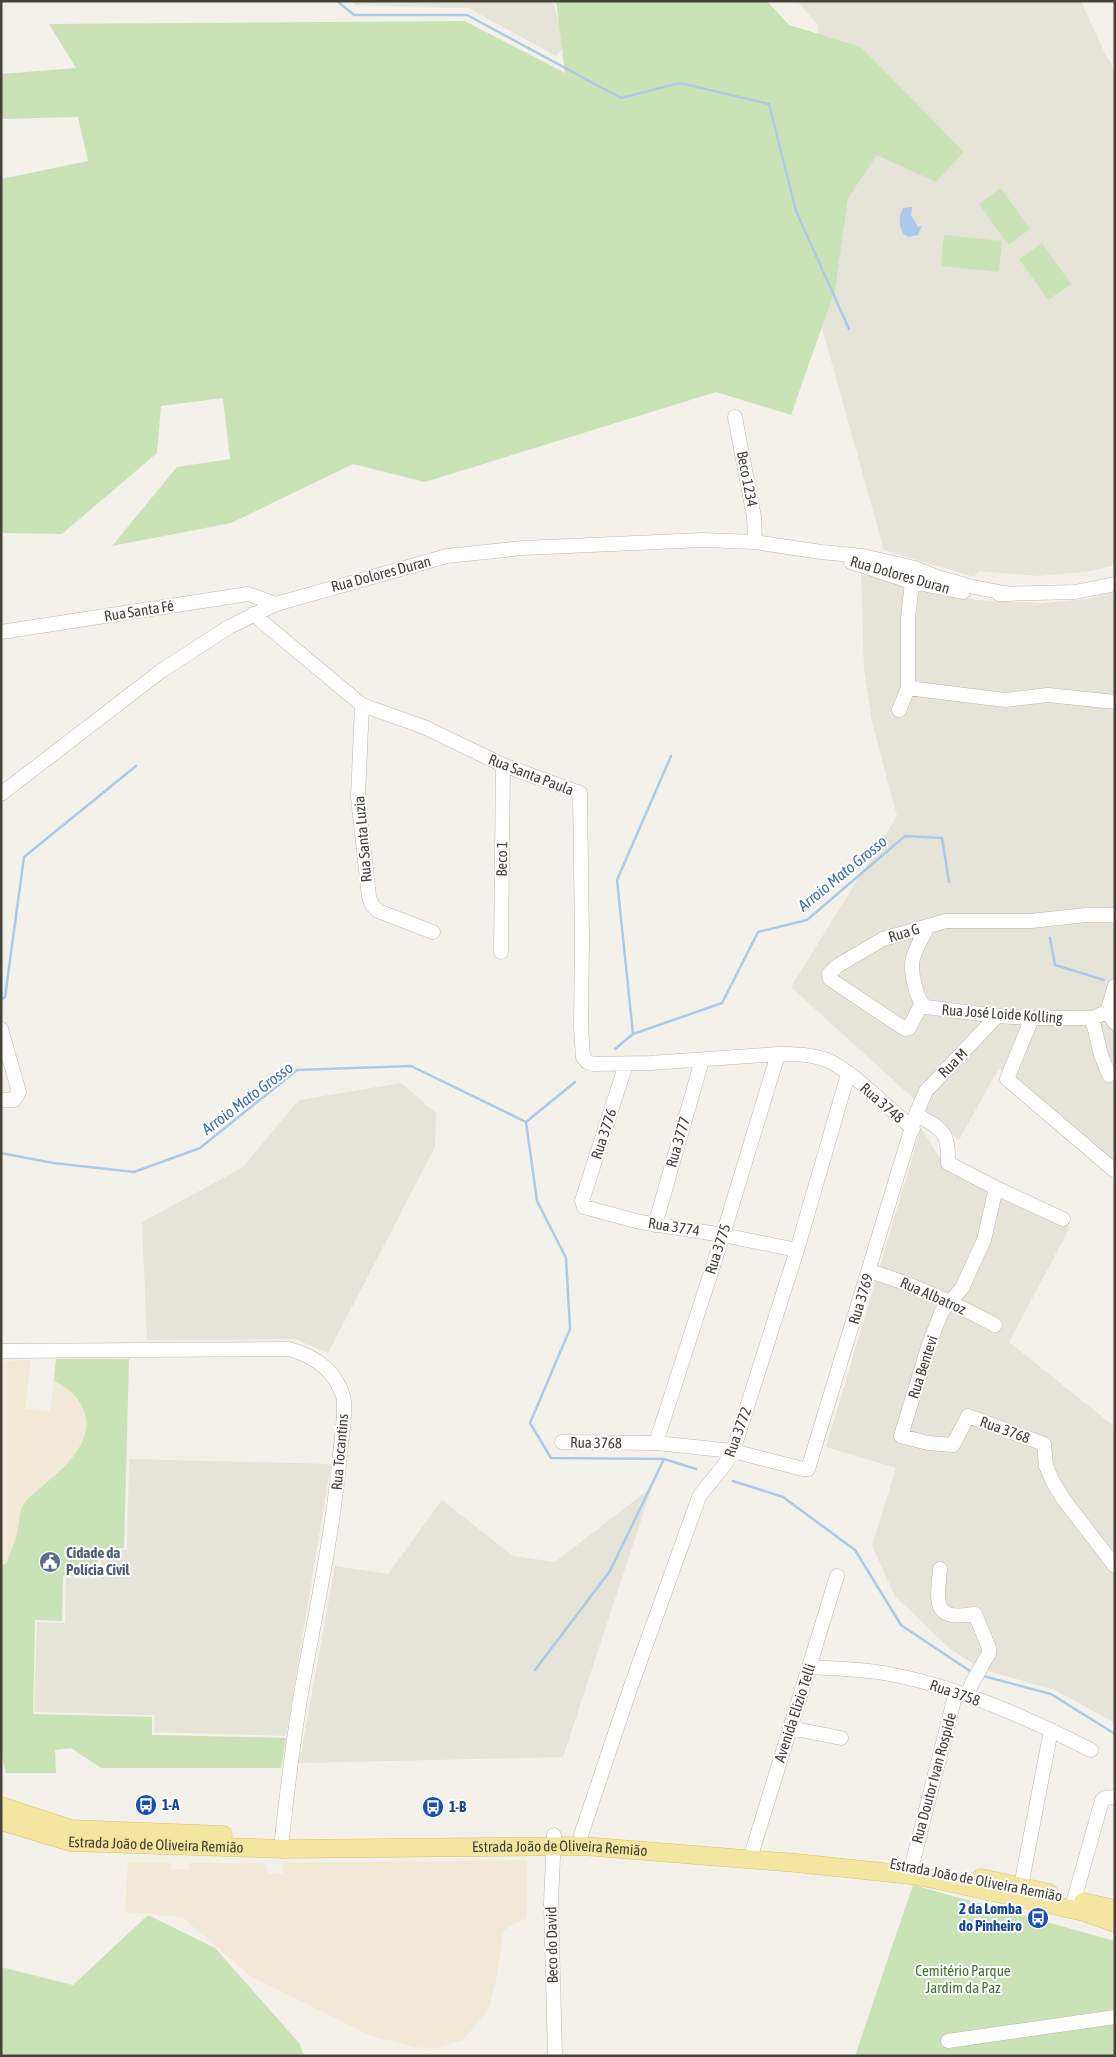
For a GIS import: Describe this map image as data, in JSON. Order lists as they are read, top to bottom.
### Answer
{
  "streets": {
    "main road": ["Estrada João de Oliveira Remião"],
    "street": [
      "Beco 1234",
      "Rua Dolores Duran",
      "Rua Santa Fé",
      "Rua Santa Paula",
      "Rua Santa Luzia",
      "Beco 1",
      "Rua G",
      "Rua José Loide Kolling",
      "Rua M",
      "Rua 3748",
      "Rua 3776",
      "Rua 3777",
      "Rua 3774",
      "Rua 3775",
      "Rua Albatroz",
      "Rua 3769",
      "Rua Bentevi",
      "Rua 3768",
      "Rua 3772",
      "Rua Tocantins",
      "Rua 3758",
      "Avenida Elizio Telli",
      "Rua Doutor Ivan Rospide",
      "Beco do David"
    ]
  },
  "crossings": [
    ["Beco 1234", "Rua Dolores Duran"],
    ["Rua Dolores Duran", "Rua Santa Fé"],
    ["Rua Dolores Duran", "Rua Santa Paula"],
    ["Rua Santa Paula", "Rua Santa Luzia"],
    ["Rua Santa Paula", "Beco 1"],
    ["Rua Santa Paula", "Rua 3748"],
    ["Rua Santa Paula", "Rua 3776"],
    ["Rua G", "Rua José Loide Kolling"],
    ["Rua José Loide Kolling", "Rua M"],
    ["Rua M", "Rua 3748"],
    ["Rua 3748", "Rua 3777"],
    ["Rua 3748", "Rua 3775"],
    ["Rua 3748", "Rua 3769"],
    ["Rua 3748", "Rua Bentevi"],
    ["Rua 3748", "Rua 3772"],
    ["Rua 3776", "Rua 3774"],
    ["Rua 3777", "Rua 3774"],
    ["Rua 3774", "Rua 3775"],
    ["Rua 3774", "Rua 3772"],
    ["Rua 3775", "Rua 3768"],
    ["Rua Albatroz", "Rua 3769"],
    ["Rua Albatroz", "Rua Bentevi"],
    ["Rua 3769", "Rua 3768"],
    ["Rua Bentevi", "Rua 3768"],
    ["Rua 3768", "Rua 3772"],
    ["Rua 3772", "Estrada João de Oliveira Remião"],
    ["Rua Tocantins", "Estrada João de Oliveira Remião"],
    ["Rua 3758", "Avenida Elizio Telli"],
    ["Rua 3758", "Rua Doutor Ivan Rospide"],
    ["Avenida Elizio Telli", "Estrada João de Oliveira Remião"],
    ["Rua Doutor Ivan Rospide", "Estrada João de Oliveira Remião"],
    ["Estrada João de Oliveira Remião", "Beco do David"]
  ],
  "water": ["Arroio Mato Grosso"],
  "parks": ["Cemitério Parque Jardim da Paz"],
  "places": {
    "public building": ["Cidade da Polícia Civil"],
    "bus stop": ["1-A", "1-B", "2 da Lomba do Pinheiro"]
  }
}
